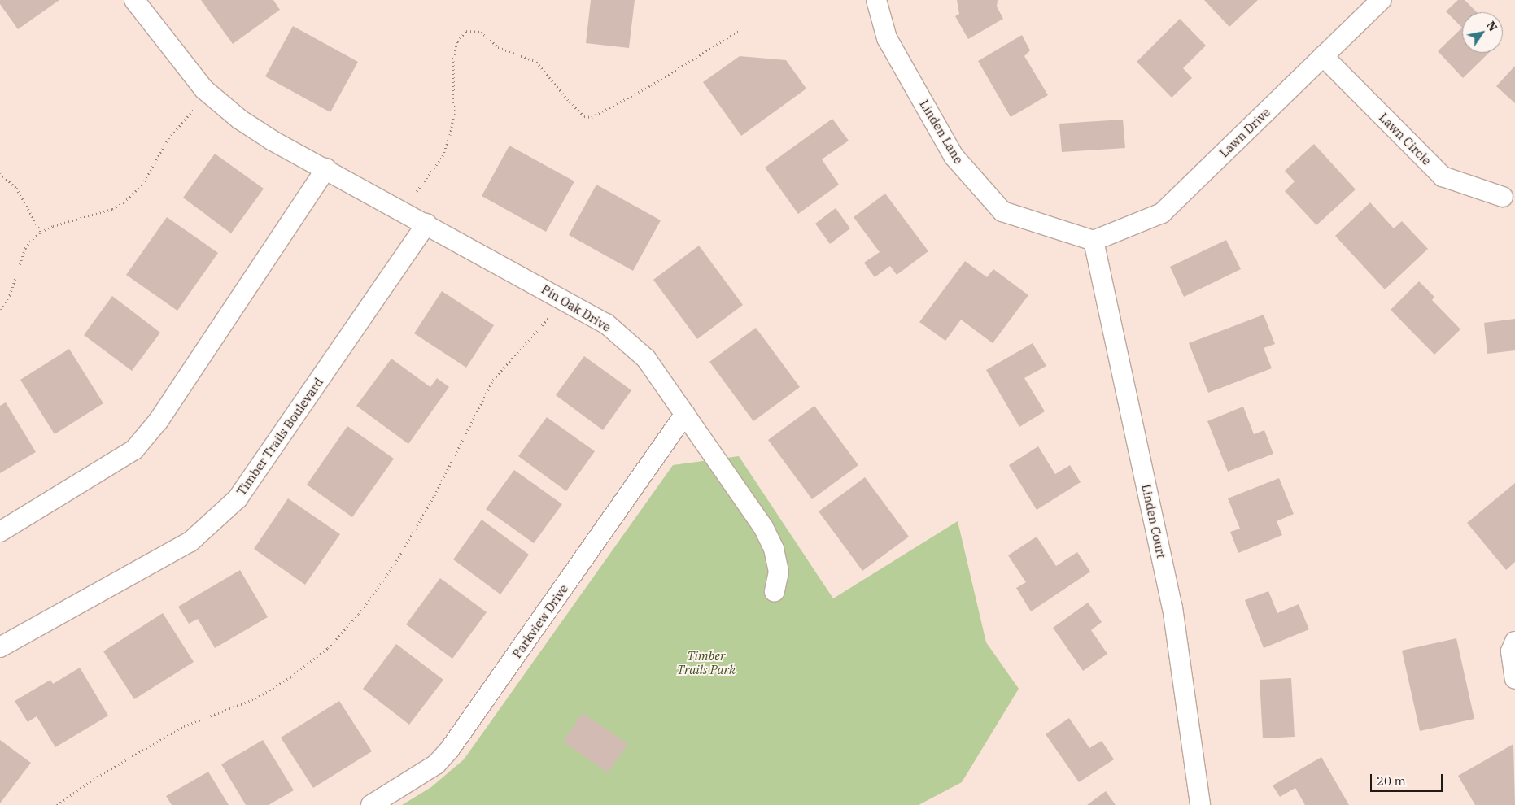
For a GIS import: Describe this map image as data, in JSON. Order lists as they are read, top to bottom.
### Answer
{
  "streets": {
    "street": [
      "Linden Lane",
      "Lawn Drive",
      "Lawn Circle",
      "Pin Oak Drive",
      "Timber Trails Boulevard",
      "Linden Court",
      "Parkview Drive"
    ]
  },
  "crossings": [
    ["Linden Lane", "Lawn Drive"],
    ["Linden Lane", "Linden Court"],
    ["Lawn Drive", "Lawn Circle"],
    ["Lawn Drive", "Linden Court"],
    ["Pin Oak Drive", "Timber Trails Boulevard"],
    ["Pin Oak Drive", "Parkview Drive"]
  ],
  "parks": ["Timber Trails Park"],
  "scale_bar": "20 m",
  "north": "top right"
}
